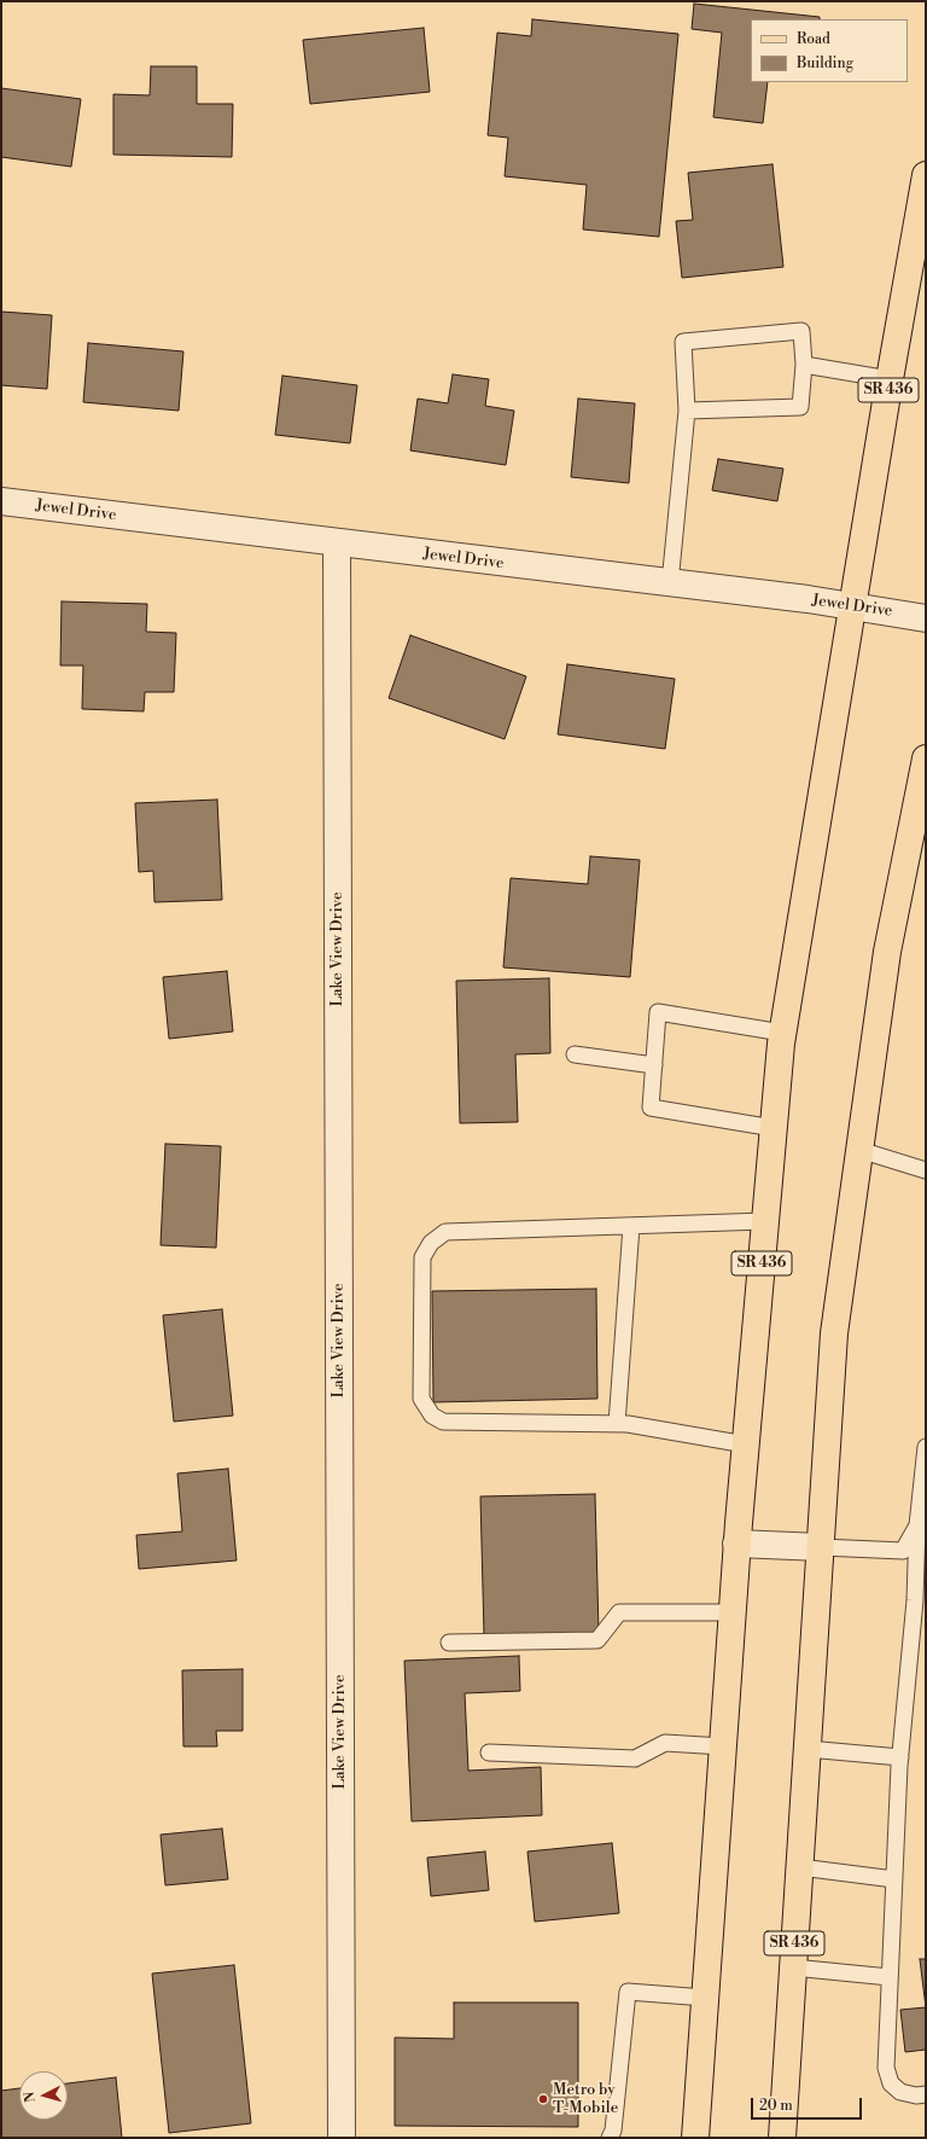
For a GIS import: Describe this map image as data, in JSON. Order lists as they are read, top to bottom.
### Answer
{
  "streets": {
    "main road": ["SR 436"],
    "street": ["Jewel Drive", "Lake View Drive"]
  },
  "crossings": [
    ["SR 436", "Jewel Drive"],
    ["Jewel Drive", "Lake View Drive"]
  ],
  "places": ["Metro by T-Mobile"],
  "legend": ["Road", "Building"],
  "scale_bar": "20 m",
  "north": "left"
}
